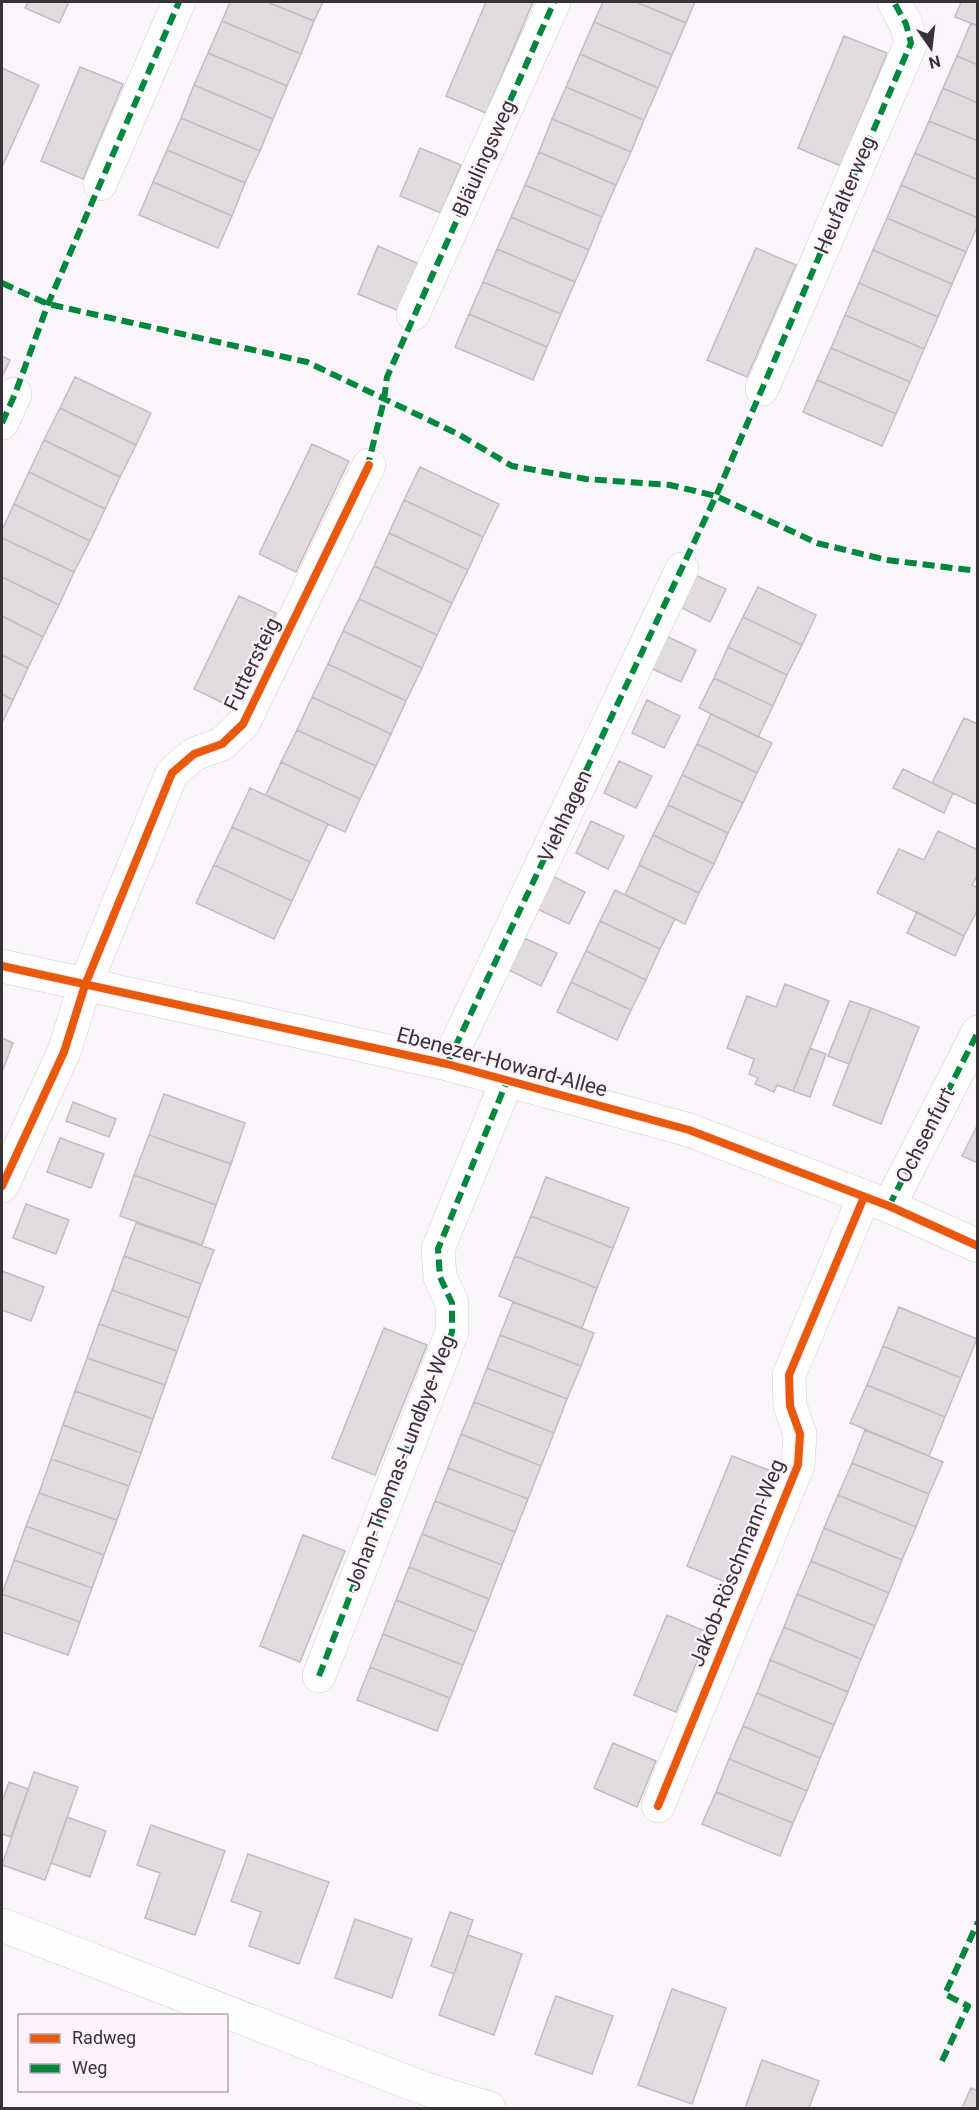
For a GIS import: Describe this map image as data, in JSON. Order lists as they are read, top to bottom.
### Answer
{
  "streets": {
    "street": [
      "Bläulingsweg",
      "Heufalterweg",
      "Futtersteig",
      "Viehhagen",
      "Ebenezer-Howard-Allee",
      "Ochsenfurt",
      "Johan-Thomas-Lundbye-Weg",
      "Jakob-Röschmann-Weg"
    ]
  },
  "crossings": [
    ["Futtersteig", "Ebenezer-Howard-Allee"],
    ["Viehhagen", "Ebenezer-Howard-Allee"],
    ["Ebenezer-Howard-Allee", "Ochsenfurt"],
    ["Ebenezer-Howard-Allee", "Johan-Thomas-Lundbye-Weg"],
    ["Ebenezer-Howard-Allee", "Jakob-Röschmann-Weg"],
    ["Ochsenfurt", "Jakob-Röschmann-Weg"]
  ],
  "legend": ["Radweg", "Weg"],
  "north": "bottom"
}
